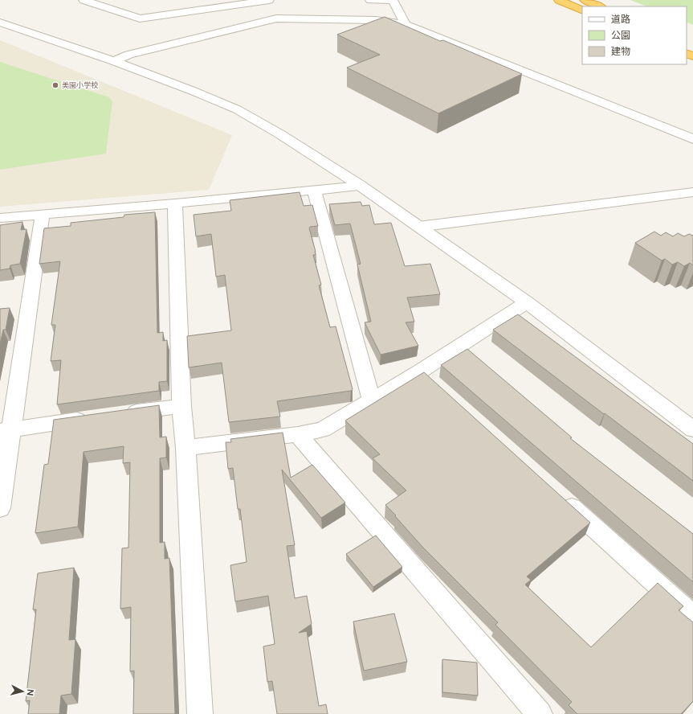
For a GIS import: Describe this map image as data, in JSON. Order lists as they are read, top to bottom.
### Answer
{
  "places": ["美園小学校"],
  "legend": ["道路", "公園", "建物"],
  "north": "right"
}
